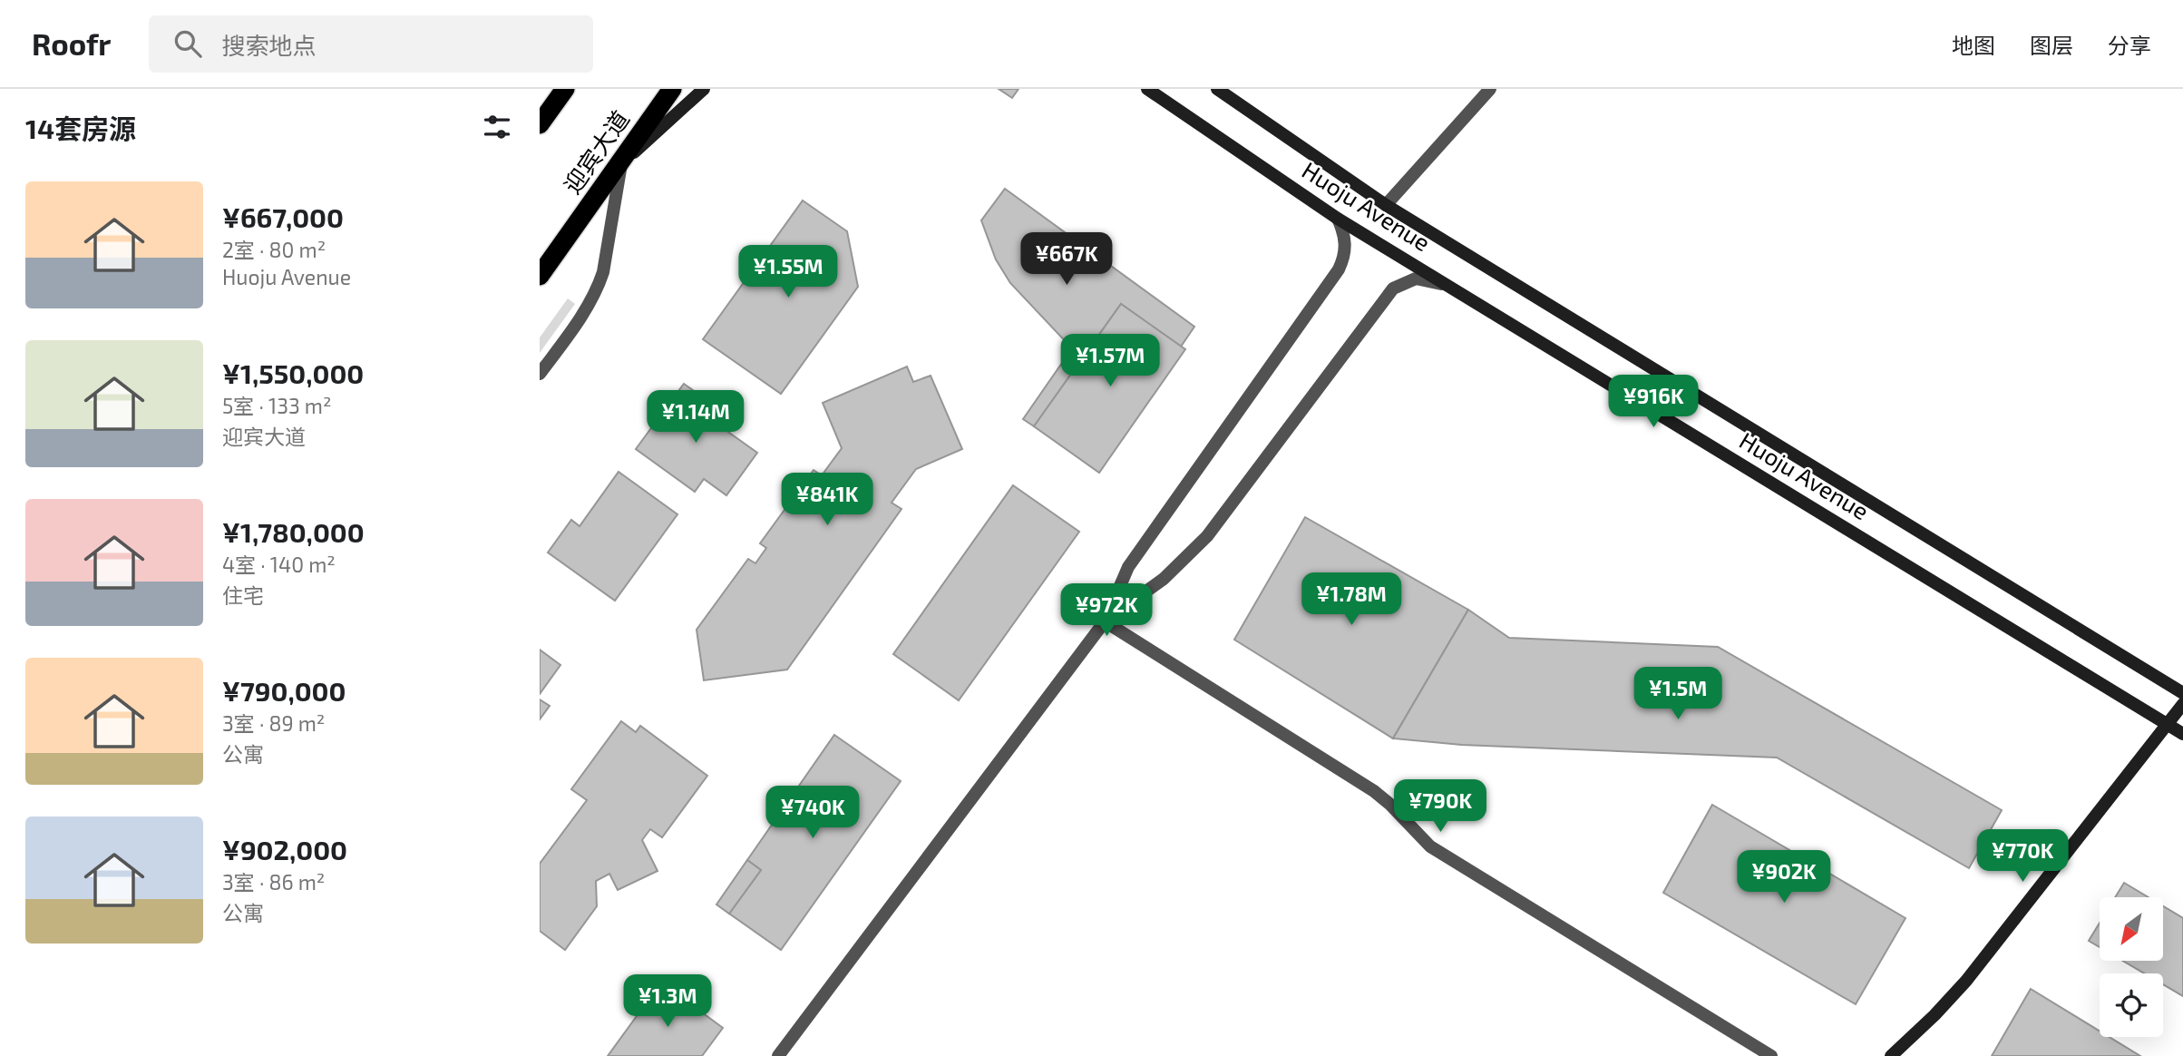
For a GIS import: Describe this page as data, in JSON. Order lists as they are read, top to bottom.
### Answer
{
  "streets": {
    "highway": ["迎宾大道"],
    "main road": ["Huoju Avenue"]
  },
  "north": "bottom left",
  "page": {
    "header": "Roofr",
    "search": "搜索地点",
    "nav": ["地图", "图层", "分享"],
    "heading": "14套房源",
    "list": [
      {
        "name": "¥667,000",
        "note": "2室 · 80 m² · Huoju Avenue"
      },
      {
        "name": "¥1,550,000",
        "note": "5室 · 133 m² · 迎宾大道"
      },
      {
        "name": "¥1,780,000",
        "note": "4室 · 140 m² · 住宅"
      },
      {
        "name": "¥790,000",
        "note": "3室 · 89 m² · 公寓"
      },
      {
        "name": "¥902,000",
        "note": "3室 · 86 m² · 公寓"
      }
    ],
    "price": [
      "¥667K",
      "¥1.55M",
      "¥1.57M",
      "¥916K",
      "¥1.14M",
      "¥841K",
      "¥1.78M",
      "¥972K",
      "¥1.5M",
      "¥790K",
      "¥740K",
      "¥770K",
      "¥902K",
      "¥1.3M"
    ]
  }
}
